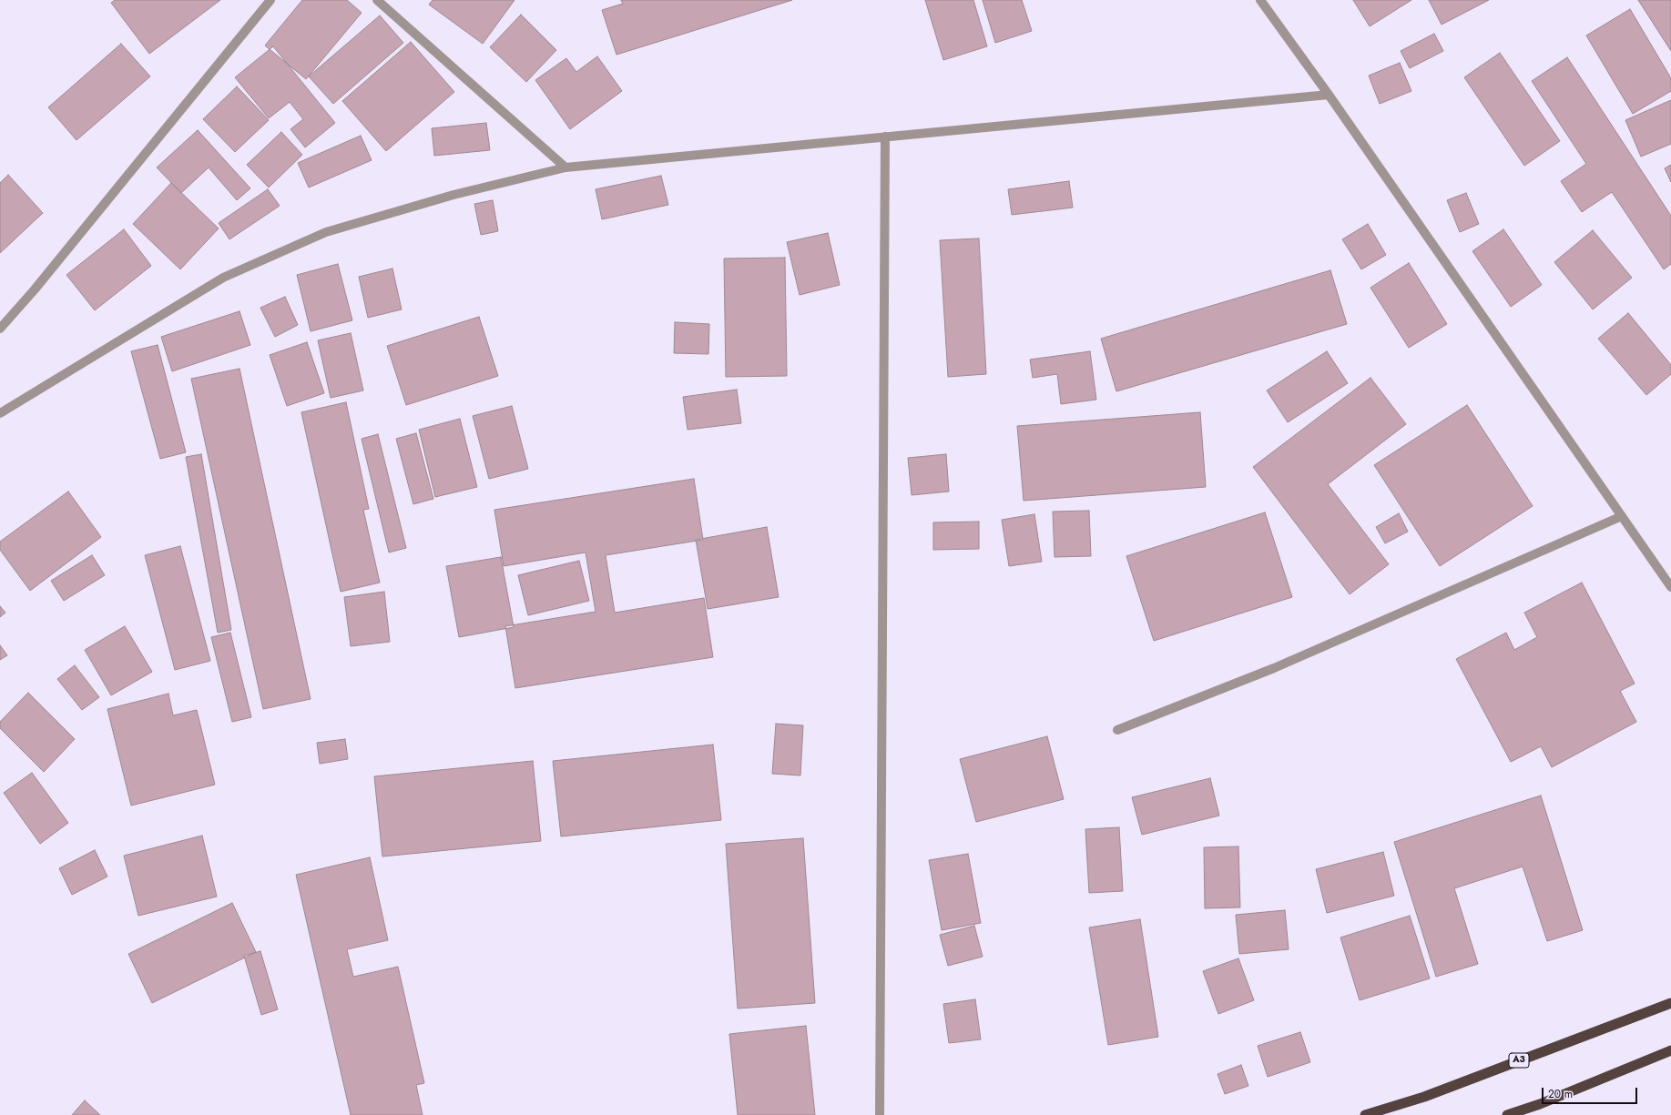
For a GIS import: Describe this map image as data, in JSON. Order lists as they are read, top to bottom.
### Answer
{
  "streets": {
    "highway": ["A3"]
  },
  "scale_bar": "20 m"
}
